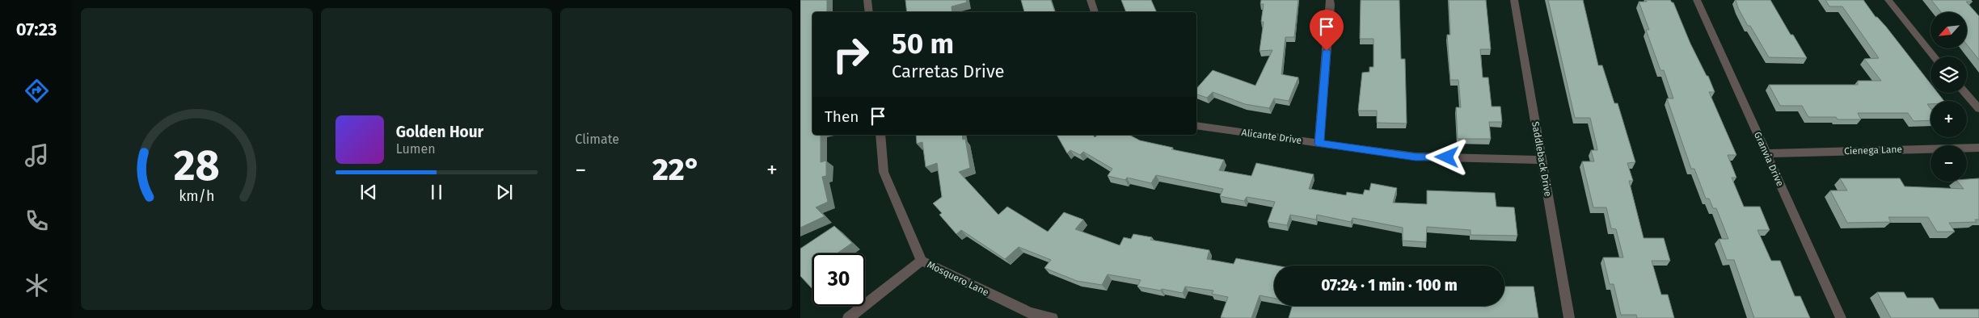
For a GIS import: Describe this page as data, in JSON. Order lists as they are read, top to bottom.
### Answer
{
  "streets": {
    "street": [
      "Alicante Drive",
      "Cienega Lane",
      "Saddleback Drive",
      "Granvia Drive",
      "Mosquero Lane"
    ]
  },
  "crossings": [
    ["Alicante Drive", "Saddleback Drive"],
    ["Cienega Lane", "Granvia Drive"]
  ],
  "north": "bottom left",
  "page": {
    "tabs": "07:23",
    "tile": "Climate",
    "map_buttons": ["+", "−"],
    "turn": ["50 m", "Carretas Drive"],
    "then": "Then",
    "song": ["Golden Hour", "Lumen"],
    "heat": ["−", "22°", "+"],
    "limit": "30",
    "trip": "07:24 · 1 min · 100 m",
    "gauge": ["28", "km/h"]
  }
}
